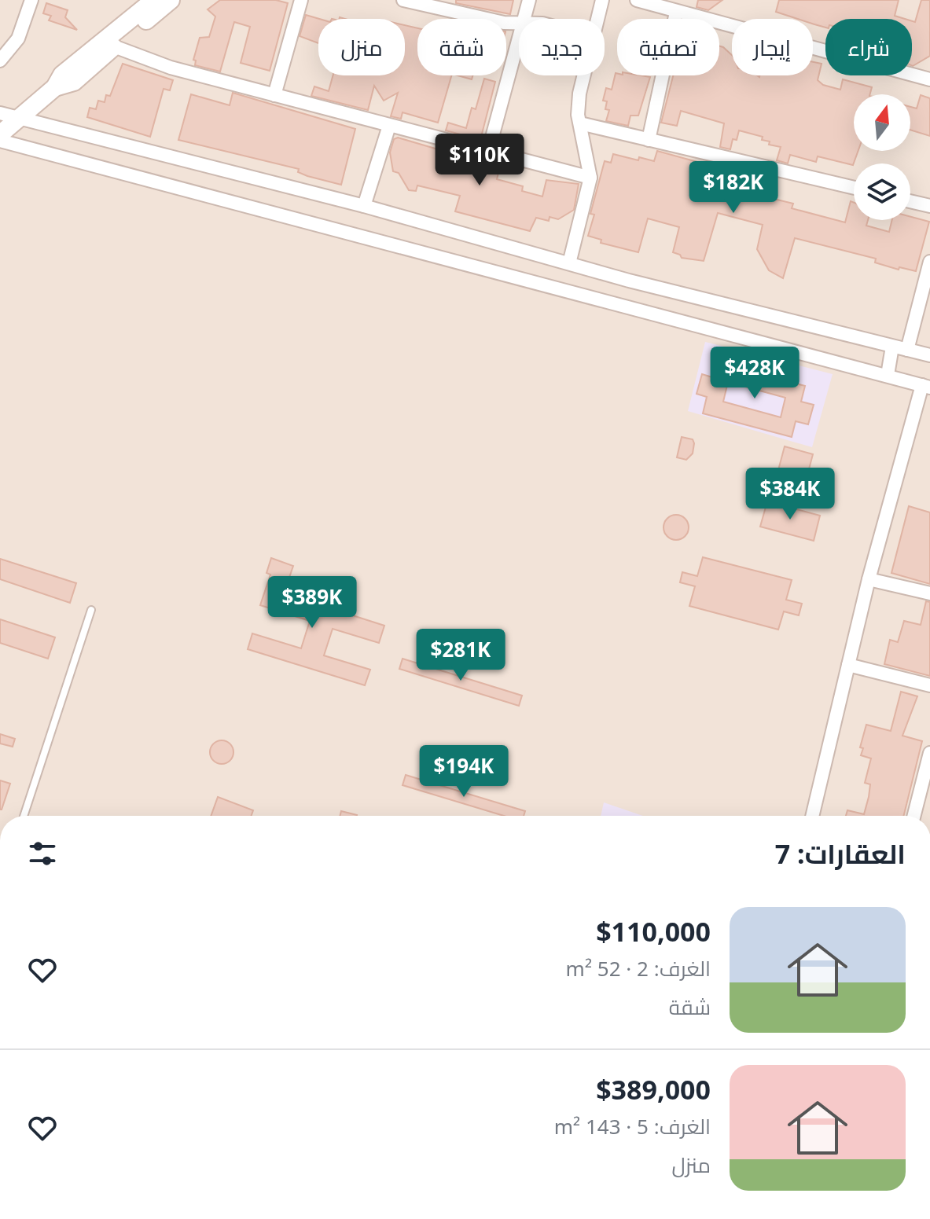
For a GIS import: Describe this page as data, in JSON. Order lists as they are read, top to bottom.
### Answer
{
  "north": "top",
  "page": {
    "chip": [
      "شراء",
      "إيجار",
      "تصفية",
      "جديد",
      "شقة",
      "منزل"
    ],
    "price": [
      "$110K",
      "$182K",
      "$428K",
      "$384K",
      "$389K",
      "$281K",
      "$194K"
    ],
    "heading": "العقارات: 7",
    "list": [
      {
        "name": "$110,000",
        "note": "الغرف: 2 · 52 m² · شقة"
      },
      {
        "name": "$389,000",
        "note": "الغرف: 5 · 143 m² · منزل"
      }
    ]
  }
}
